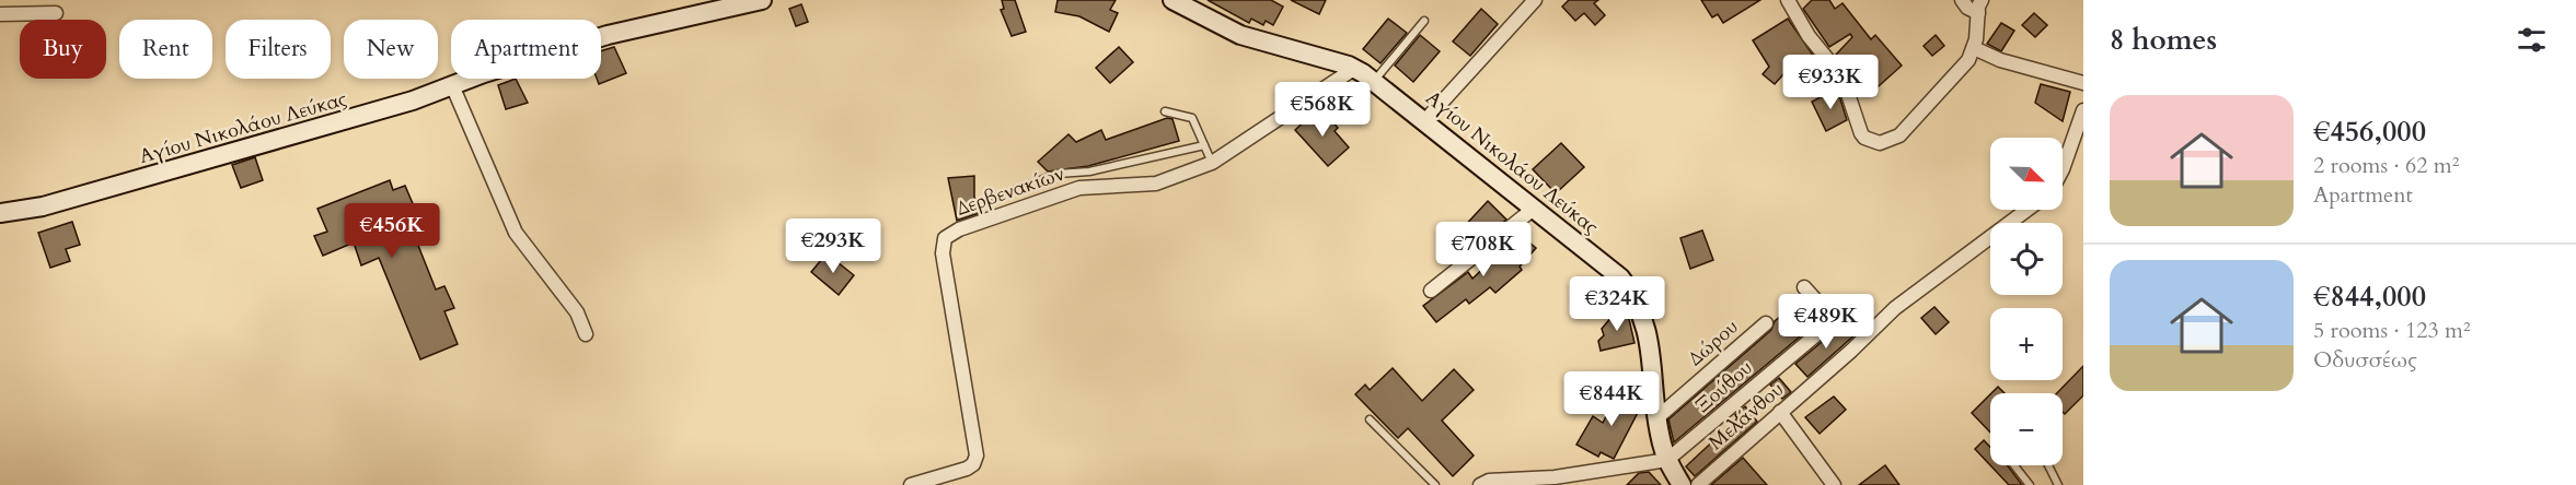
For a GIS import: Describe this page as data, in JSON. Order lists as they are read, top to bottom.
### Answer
{
  "streets": {
    "main road": ["Αγίου Νικολάου Λεύκας"],
    "street": [
      "Δερβενακίων",
      "Δώρου",
      "Ξούθου",
      "Μελάνθου"
    ]
  },
  "crossings": [
    ["Αγίου Νικολάου Λεύκας", "Δερβενακίων"],
    ["Αγίου Νικολάου Λεύκας", "Δώρου"],
    ["Αγίου Νικολάου Λεύκας", "Ξούθου"]
  ],
  "north": "bottom right",
  "page": {
    "heading": "8 homes",
    "chip": [
      "Buy",
      "Rent",
      "Filters",
      "New",
      "Apartment"
    ],
    "price": [
      "€933K",
      "€568K",
      "€456K",
      "€293K",
      "€708K",
      "€324K",
      "€489K",
      "€844K"
    ],
    "list": [
      {
        "name": "€456,000",
        "note": "2 rooms · 62 m² · Apartment"
      },
      {
        "name": "€844,000",
        "note": "5 rooms · 123 m² · Οδυσσέως"
      }
    ],
    "map_buttons": ["+", "−"]
  }
}
